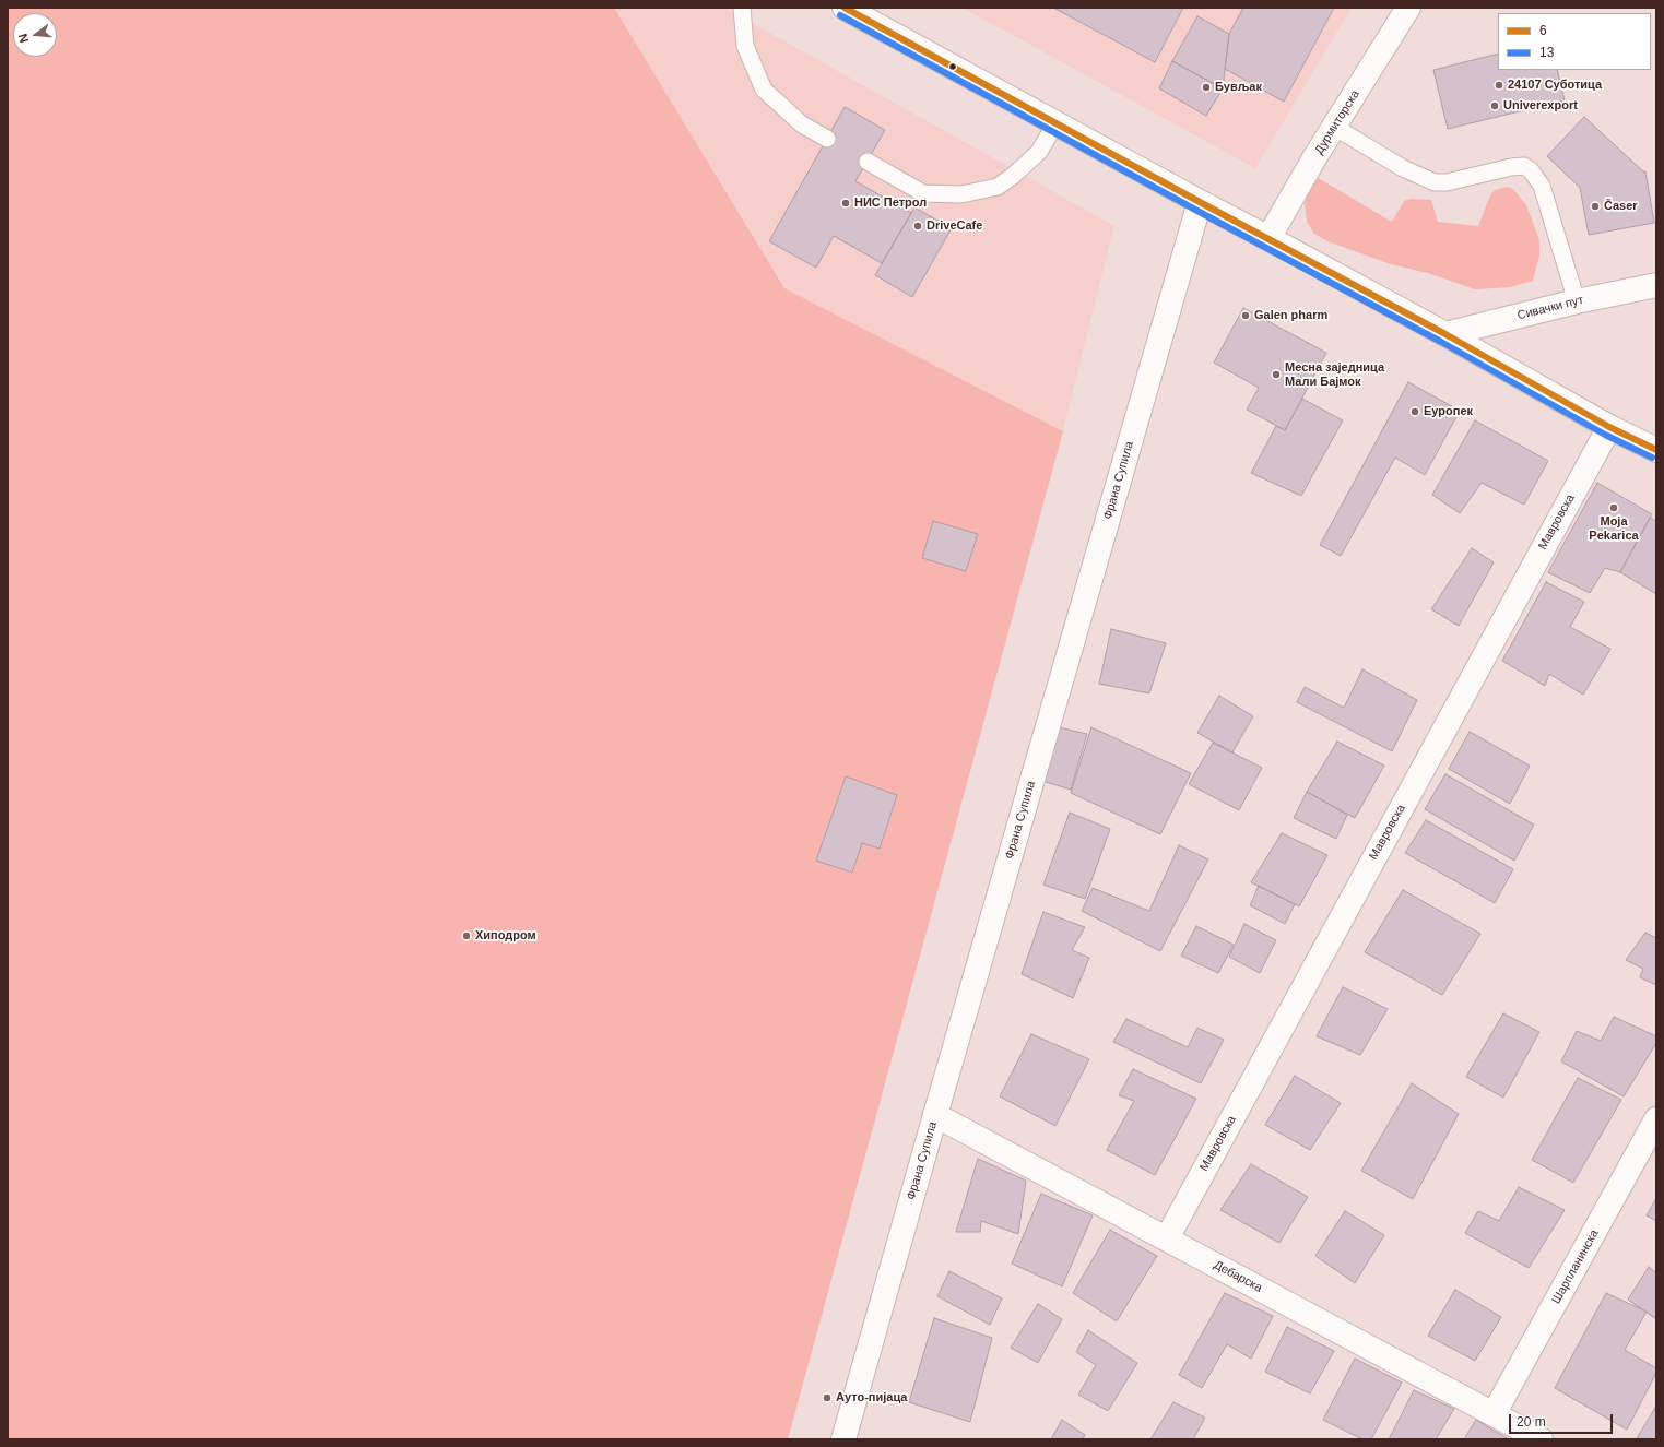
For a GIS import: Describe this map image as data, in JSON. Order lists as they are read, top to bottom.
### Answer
{
  "streets": {
    "street": [
      "Дурмиторска",
      "Сивачки пут",
      "Франа Супила",
      "Мавровска",
      "Шарпланинска",
      "Дебарска"
    ]
  },
  "crossings": [
    ["Франа Супила", "Дебарска"],
    ["Мавровска", "Дебарска"],
    ["Шарпланинска", "Дебарска"]
  ],
  "places": [
    "24107 Суботица",
    "Бувљак",
    "Univerexport",
    "НИС Петрол",
    "Časer",
    "DriveCafe",
    "Galen pharm",
    "Месна заједница Мали Бајмок",
    "Еуропек",
    "Moja Pekarica",
    "Хиподром",
    "Ауто-пијаца"
  ],
  "lines": ["transit line 6", "transit line 13"],
  "legend": ["6", "13"],
  "scale_bar": "20 m",
  "north": "left"
}
